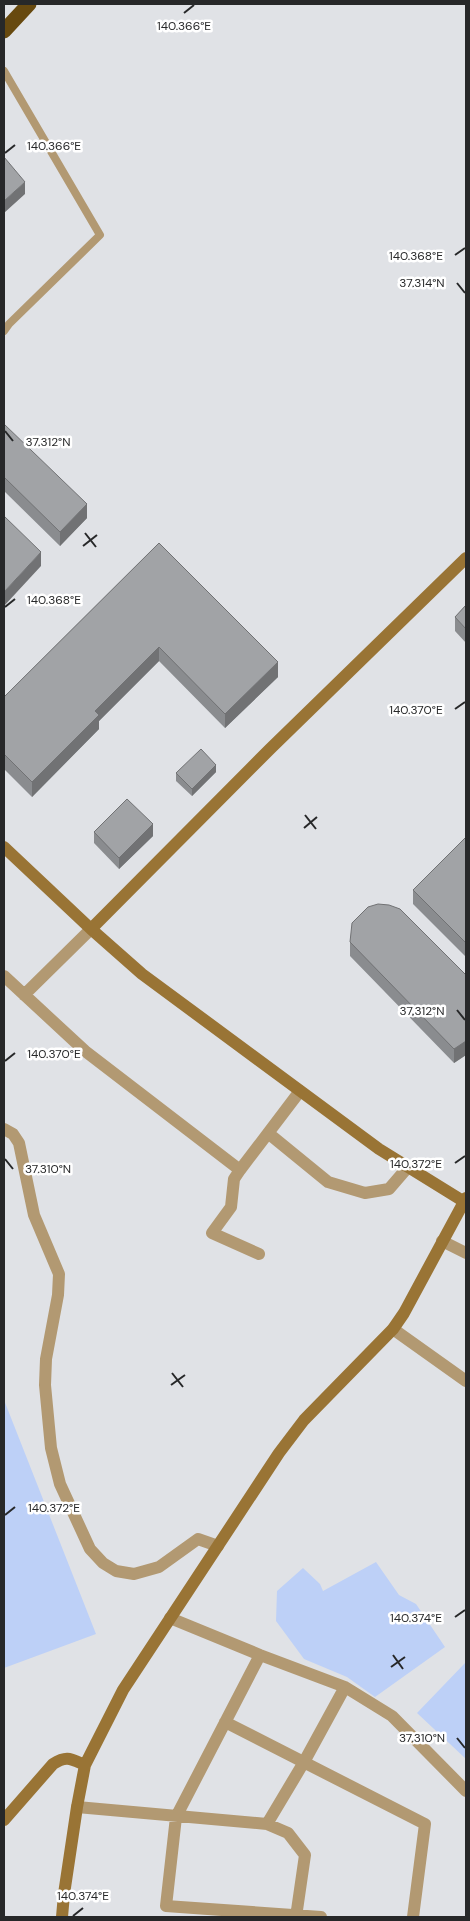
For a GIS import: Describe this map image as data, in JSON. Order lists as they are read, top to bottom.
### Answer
{
  "coordinates": [
    "140.366°E",
    "140.368°E",
    "37.314°N",
    "37.312°N",
    "140.370°E",
    "140.372°E",
    "37.310°N",
    "140.374°E"
  ]
}
